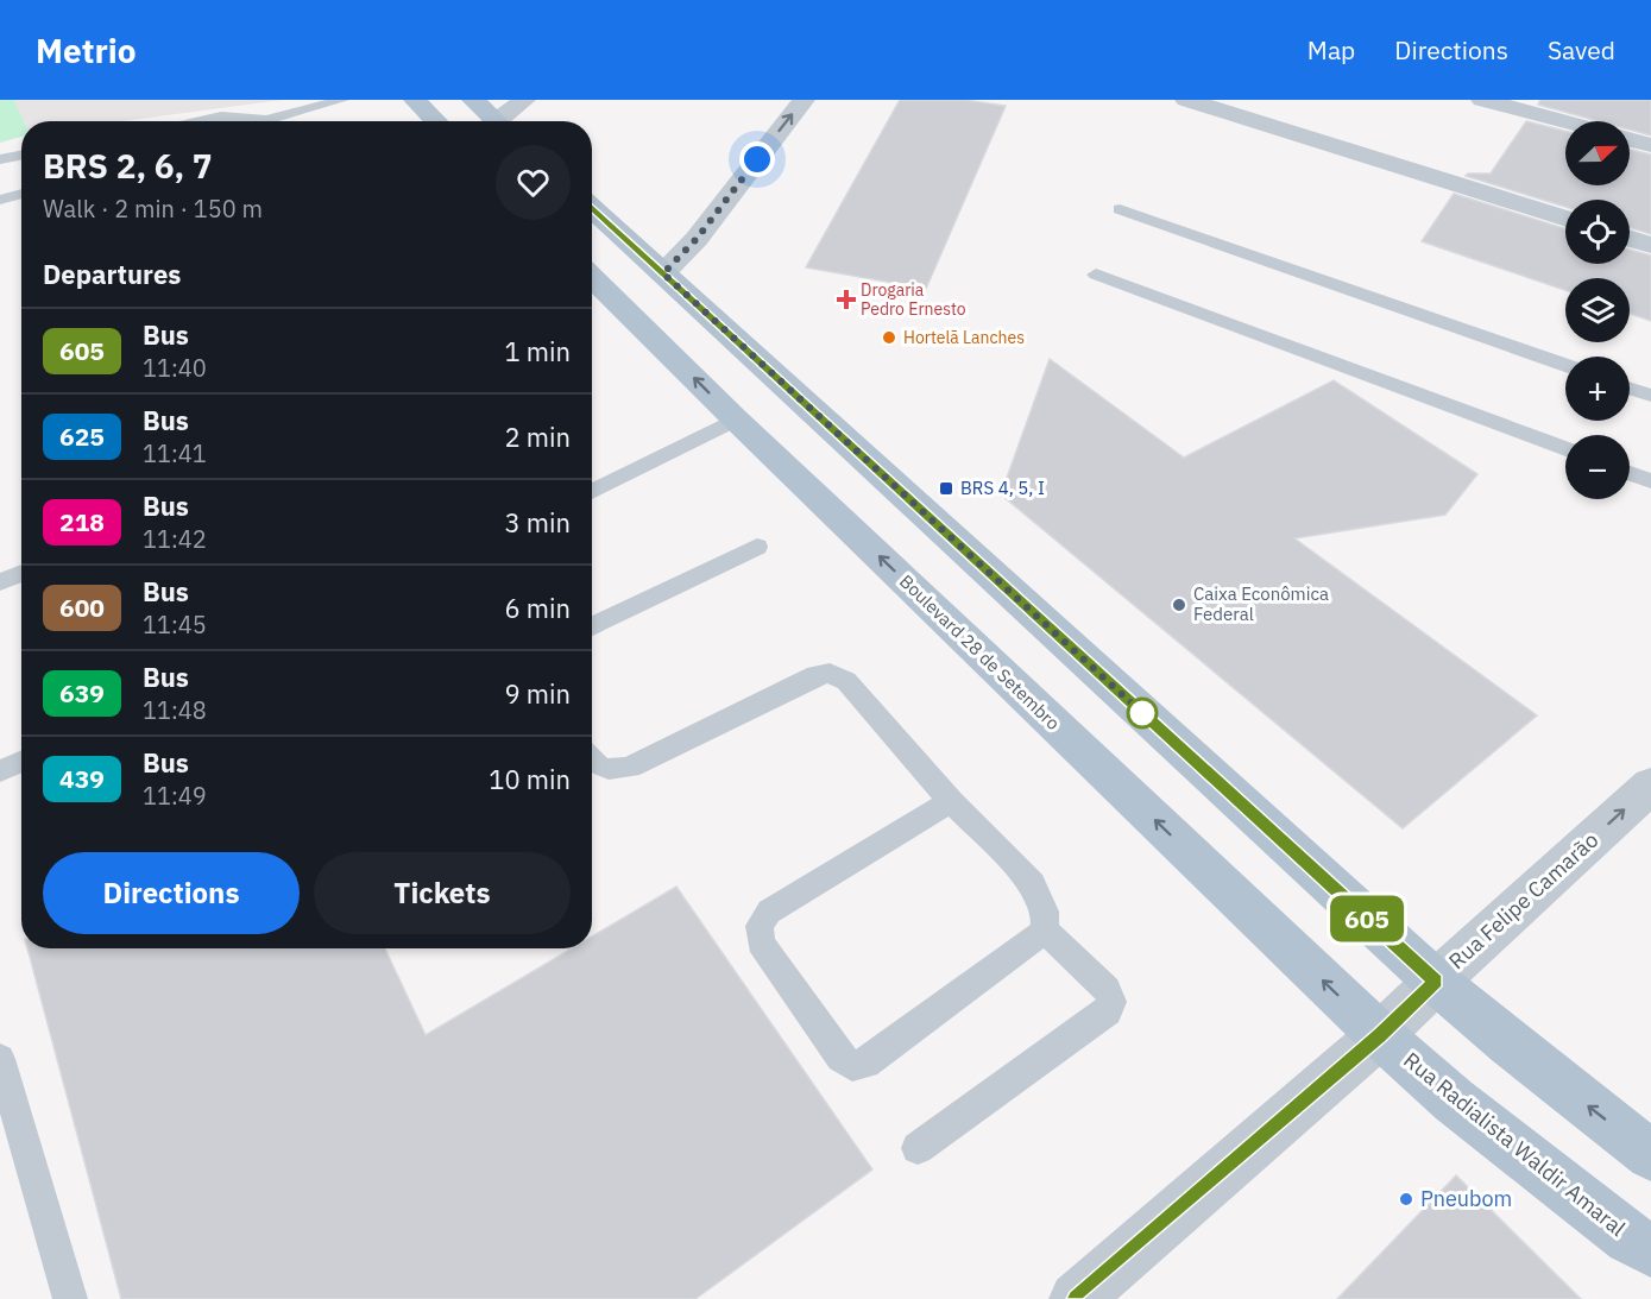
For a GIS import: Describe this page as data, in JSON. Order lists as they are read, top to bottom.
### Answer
{
  "streets": {
    "main road": ["Boulevard 28 de Setembro", "Rua Radialista Waldir Amaral"],
    "street": ["Rua Felipe Camarão"]
  },
  "crossings": [
    ["Boulevard 28 de Setembro", "Rua Felipe Camarão"],
    ["Boulevard 28 de Setembro", "Rua Radialista Waldir Amaral"],
    ["Rua Felipe Camarão", "Rua Radialista Waldir Amaral"]
  ],
  "one_way": ["Rua Felipe Camarão"],
  "places": {
    "health": ["Drogaria Pedro Ernesto"],
    "other": ["Hortelã Lanches", "Caixa Econômica Federal", "Pneubom"],
    "transit": ["BRS 4, 5, I"]
  },
  "lines": ["bus line 605"],
  "north": "right",
  "page": {
    "header": "Metrio",
    "nav": ["Map", "Directions", "Saved"],
    "on_map": "605",
    "map_buttons": ["+", "−"],
    "heading": [
      ["BRS 2, 6, 7", "Walk · 2 min · 150 m"],
      "Departures"
    ],
    "list": [
      {
        "mark": "605",
        "name": "Bus",
        "note": "11:40",
        "value": "1 min"
      },
      {
        "mark": "625",
        "name": "Bus",
        "note": "11:41",
        "value": "2 min"
      },
      {
        "mark": "218",
        "name": "Bus",
        "note": "11:42",
        "value": "3 min"
      },
      {
        "mark": "600",
        "name": "Bus",
        "note": "11:45",
        "value": "6 min"
      },
      {
        "mark": "639",
        "name": "Bus",
        "note": "11:48",
        "value": "9 min"
      },
      {
        "mark": "439",
        "name": "Bus",
        "note": "11:49",
        "value": "10 min"
      }
    ],
    "buttons": ["Directions", "Tickets"]
  }
}
